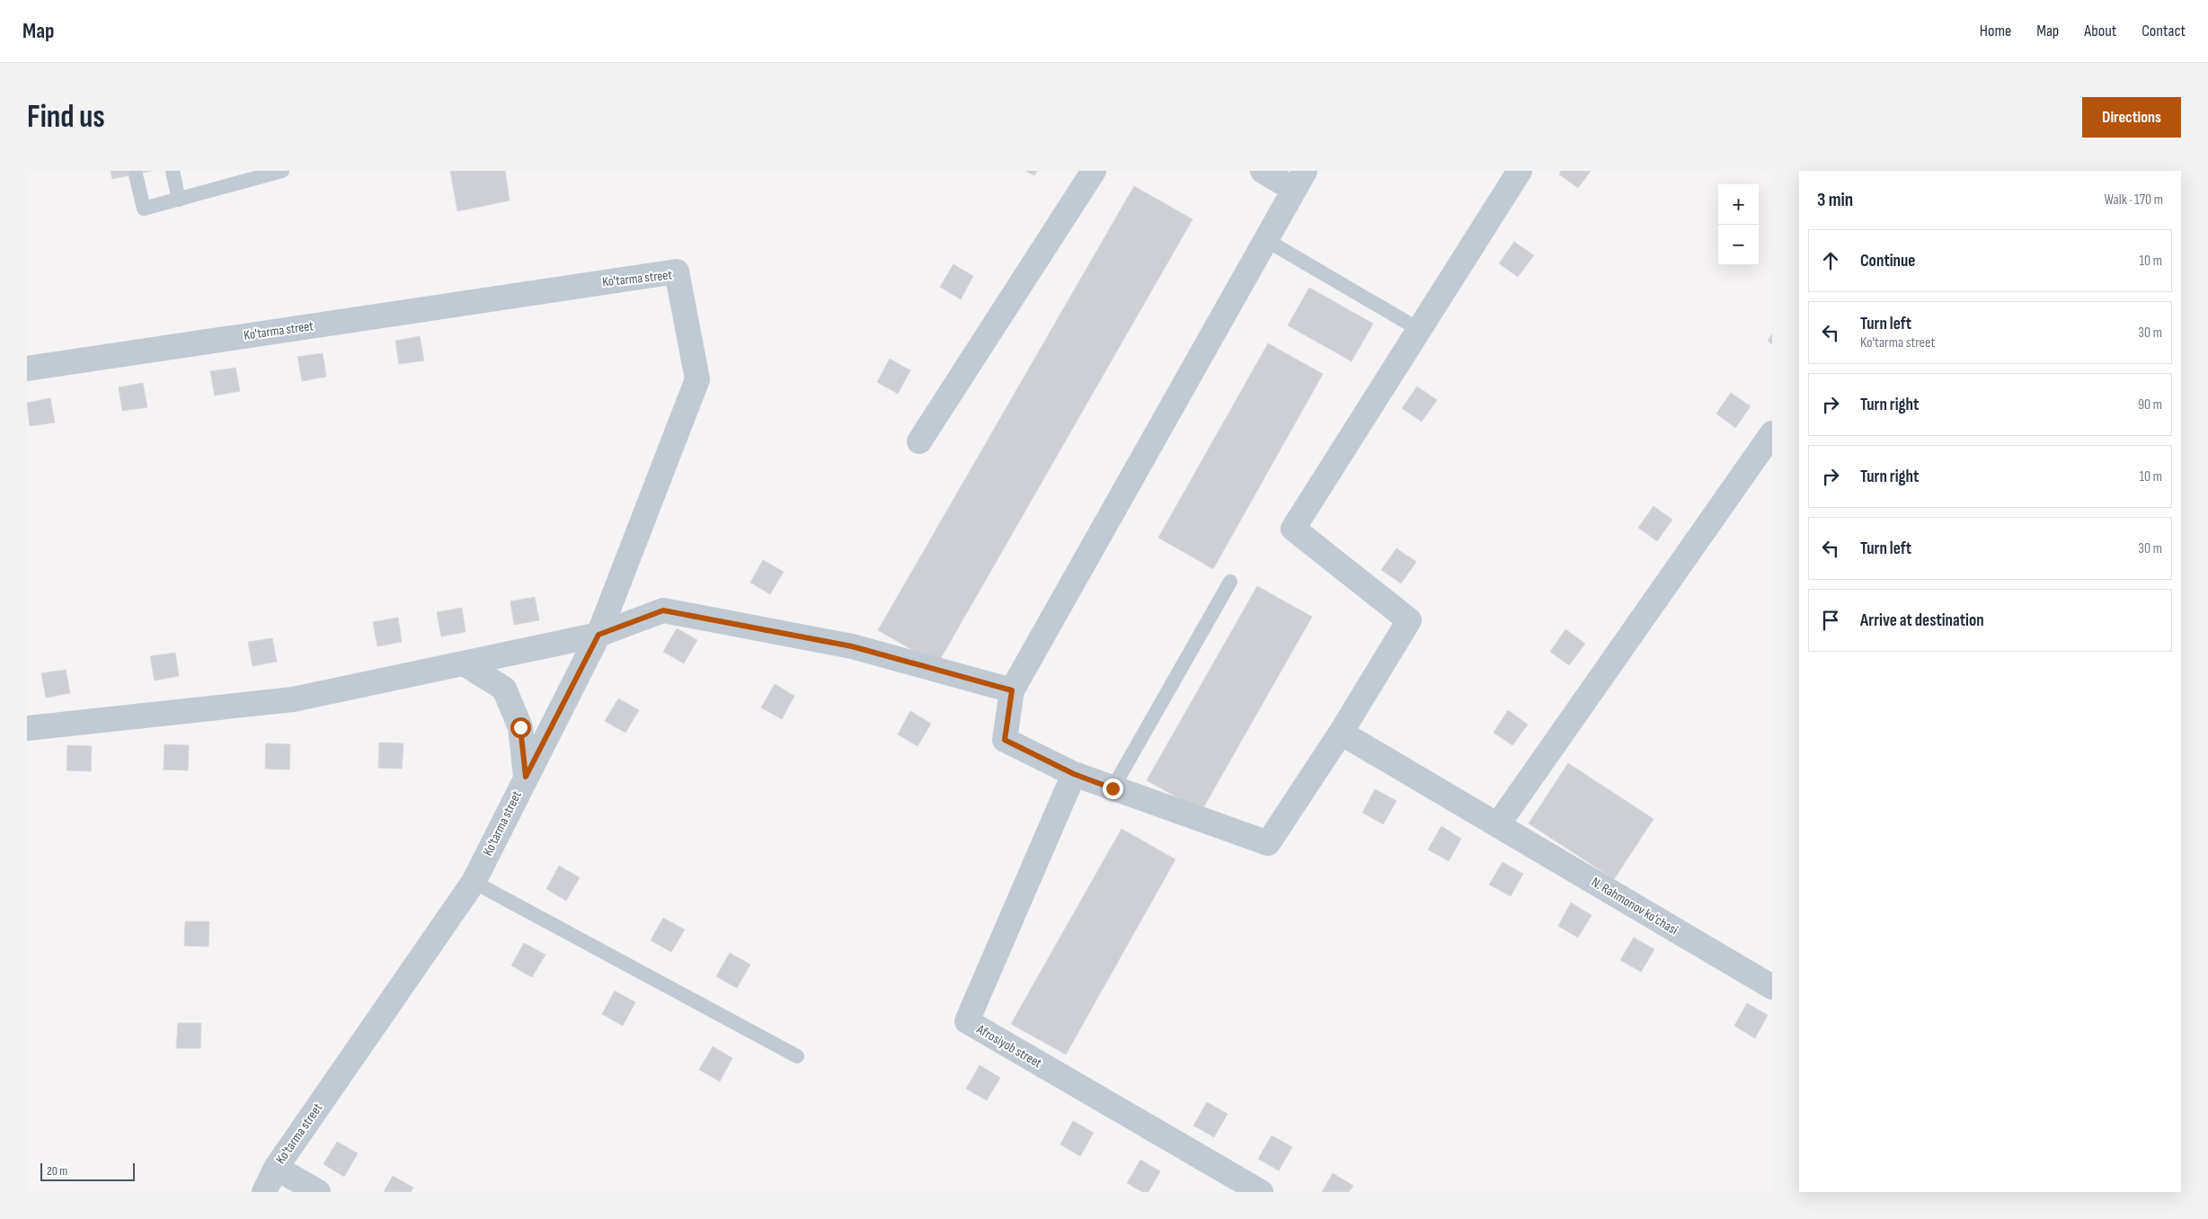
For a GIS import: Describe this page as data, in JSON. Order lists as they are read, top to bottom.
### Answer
{
  "streets": {
    "street": ["Ko'tarma street", "N. Rahmonov ko'chasi", "Afrosiyob street"]
  },
  "scale_bar": "20 m",
  "page": {
    "header": "Map",
    "nav": [
      "Home",
      "Map",
      "About",
      "Contact"
    ],
    "buttons": "Directions",
    "title": "Find us",
    "heading": ["3 min", "Walk · 170 m"],
    "map_buttons": ["+", "−"],
    "list": [
      ["Continue", "10 m"],
      ["Turn left", "Ko'tarma street", "30 m"],
      ["Turn right", "90 m"],
      ["Turn right", "10 m"],
      ["Turn left", "30 m"],
      "Arrive at destination"
    ],
    "scale": "20 m"
  }
}
